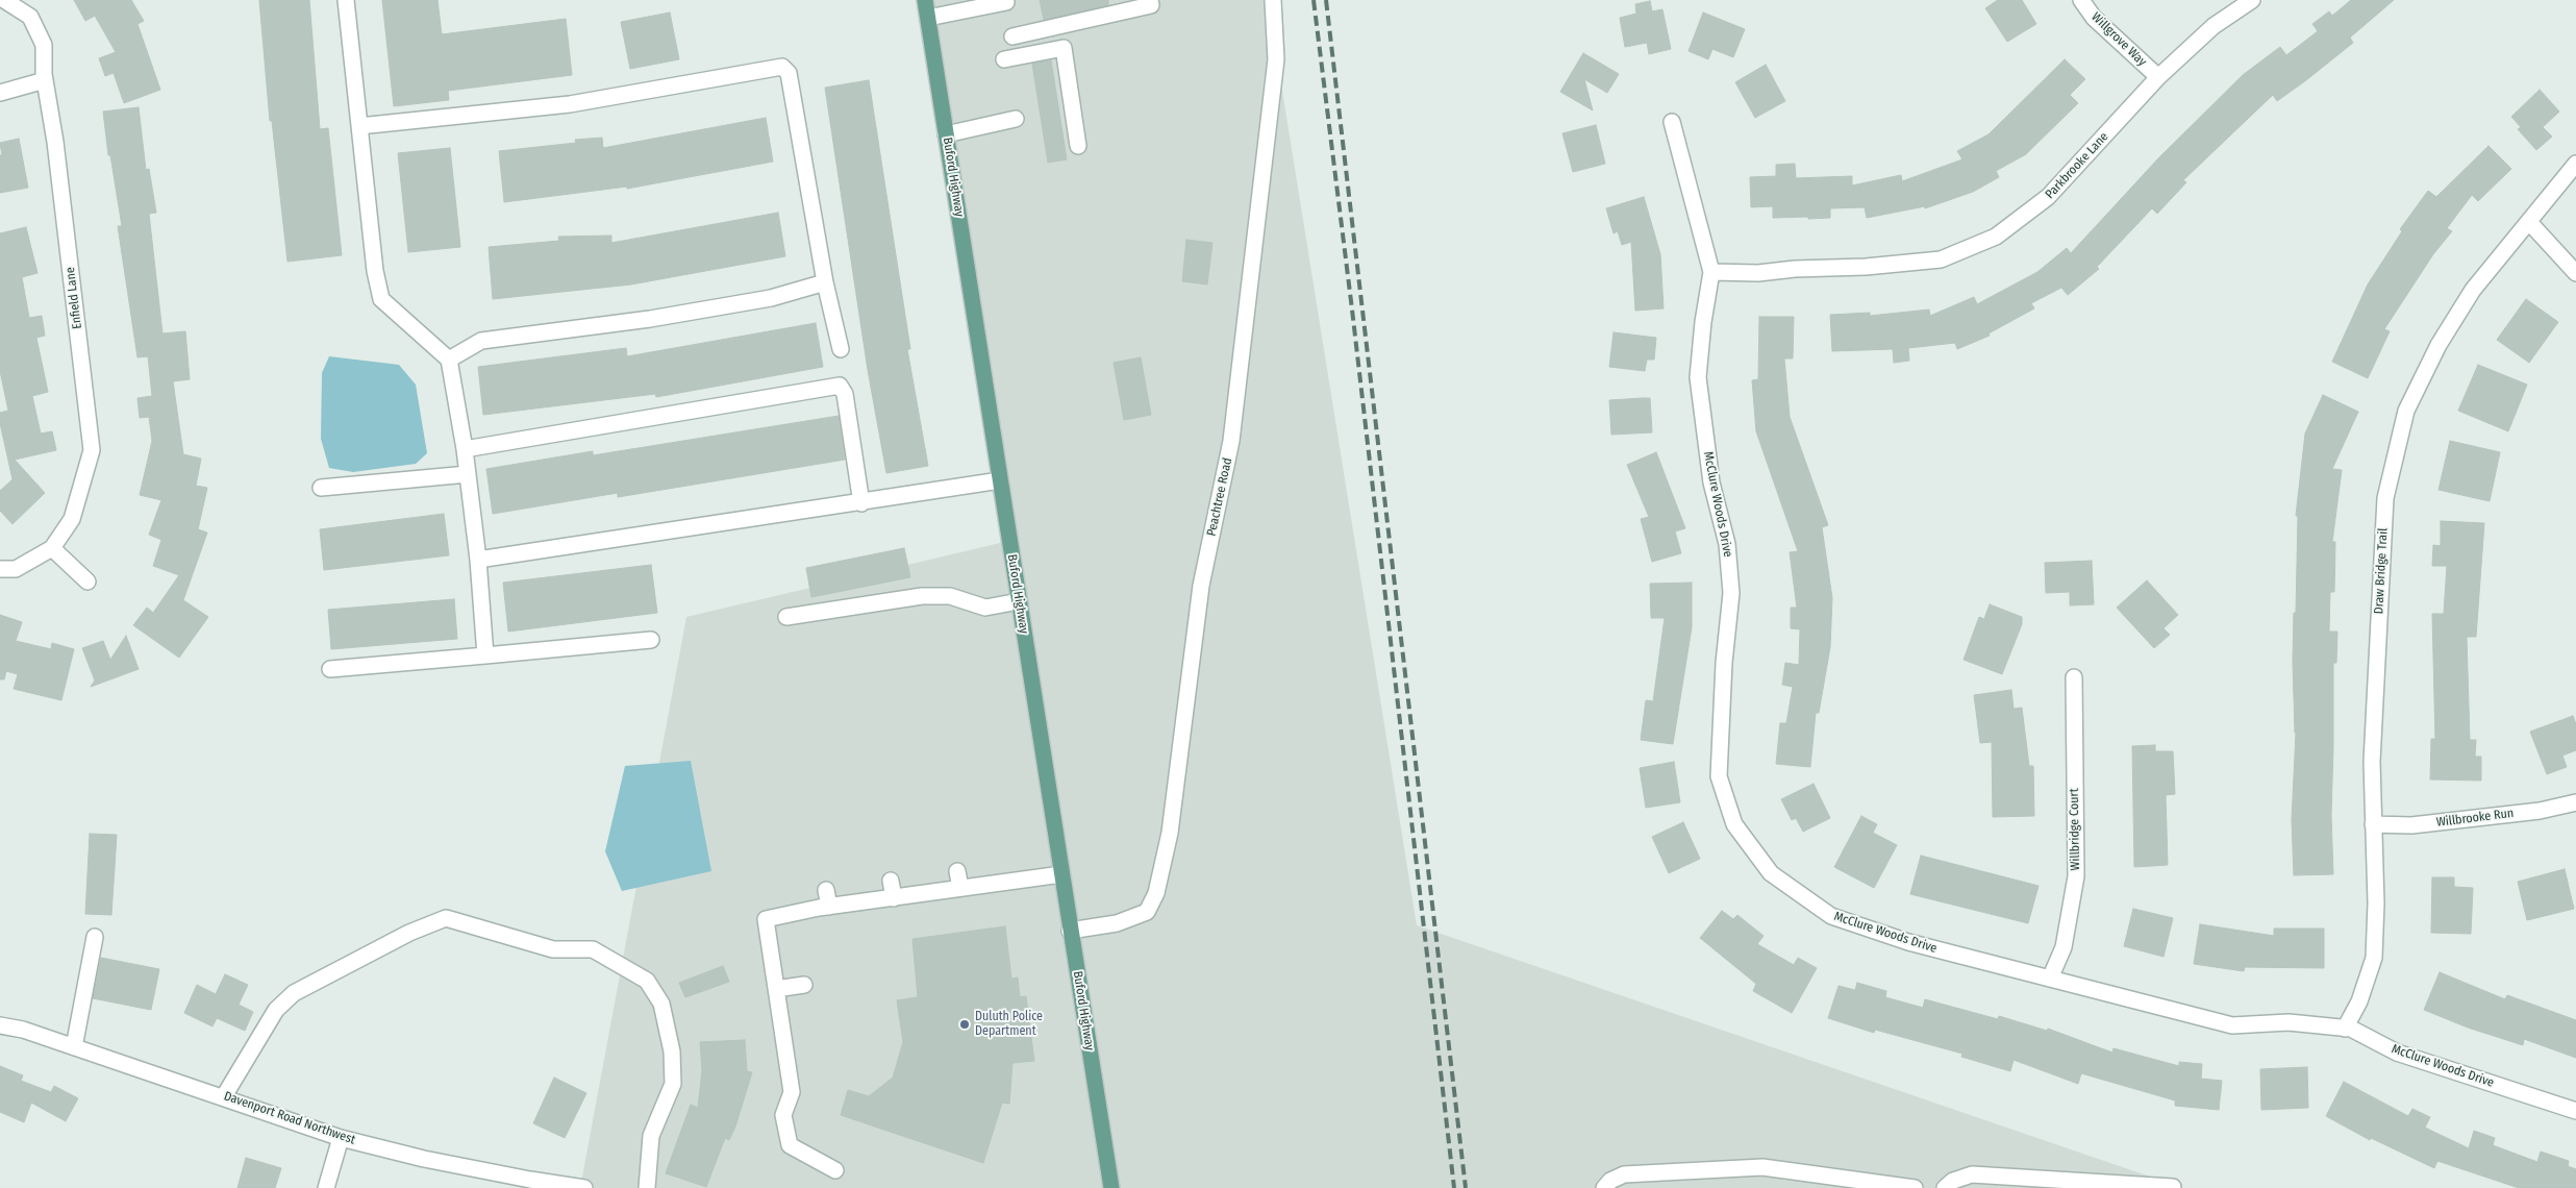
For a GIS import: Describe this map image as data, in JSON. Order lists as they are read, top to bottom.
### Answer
{
  "streets": {
    "main road": ["Buford Highway"],
    "street": [
      "Willgrove Way",
      "Parkbrooke Lane",
      "Enfield Lane",
      "Peachtree Road",
      "McClure Woods Drive",
      "Draw Bridge Trail",
      "Willbrooke Run",
      "Willbridge Court",
      "Davenport Road Northwest"
    ]
  },
  "crossings": [
    ["Willgrove Way", "Parkbrooke Lane"],
    ["Parkbrooke Lane", "McClure Woods Drive"],
    ["Buford Highway", "Peachtree Road"],
    ["McClure Woods Drive", "Draw Bridge Trail"],
    ["McClure Woods Drive", "Willbridge Court"],
    ["Draw Bridge Trail", "Willbrooke Run"]
  ],
  "places": ["Duluth Police Department"]
}
